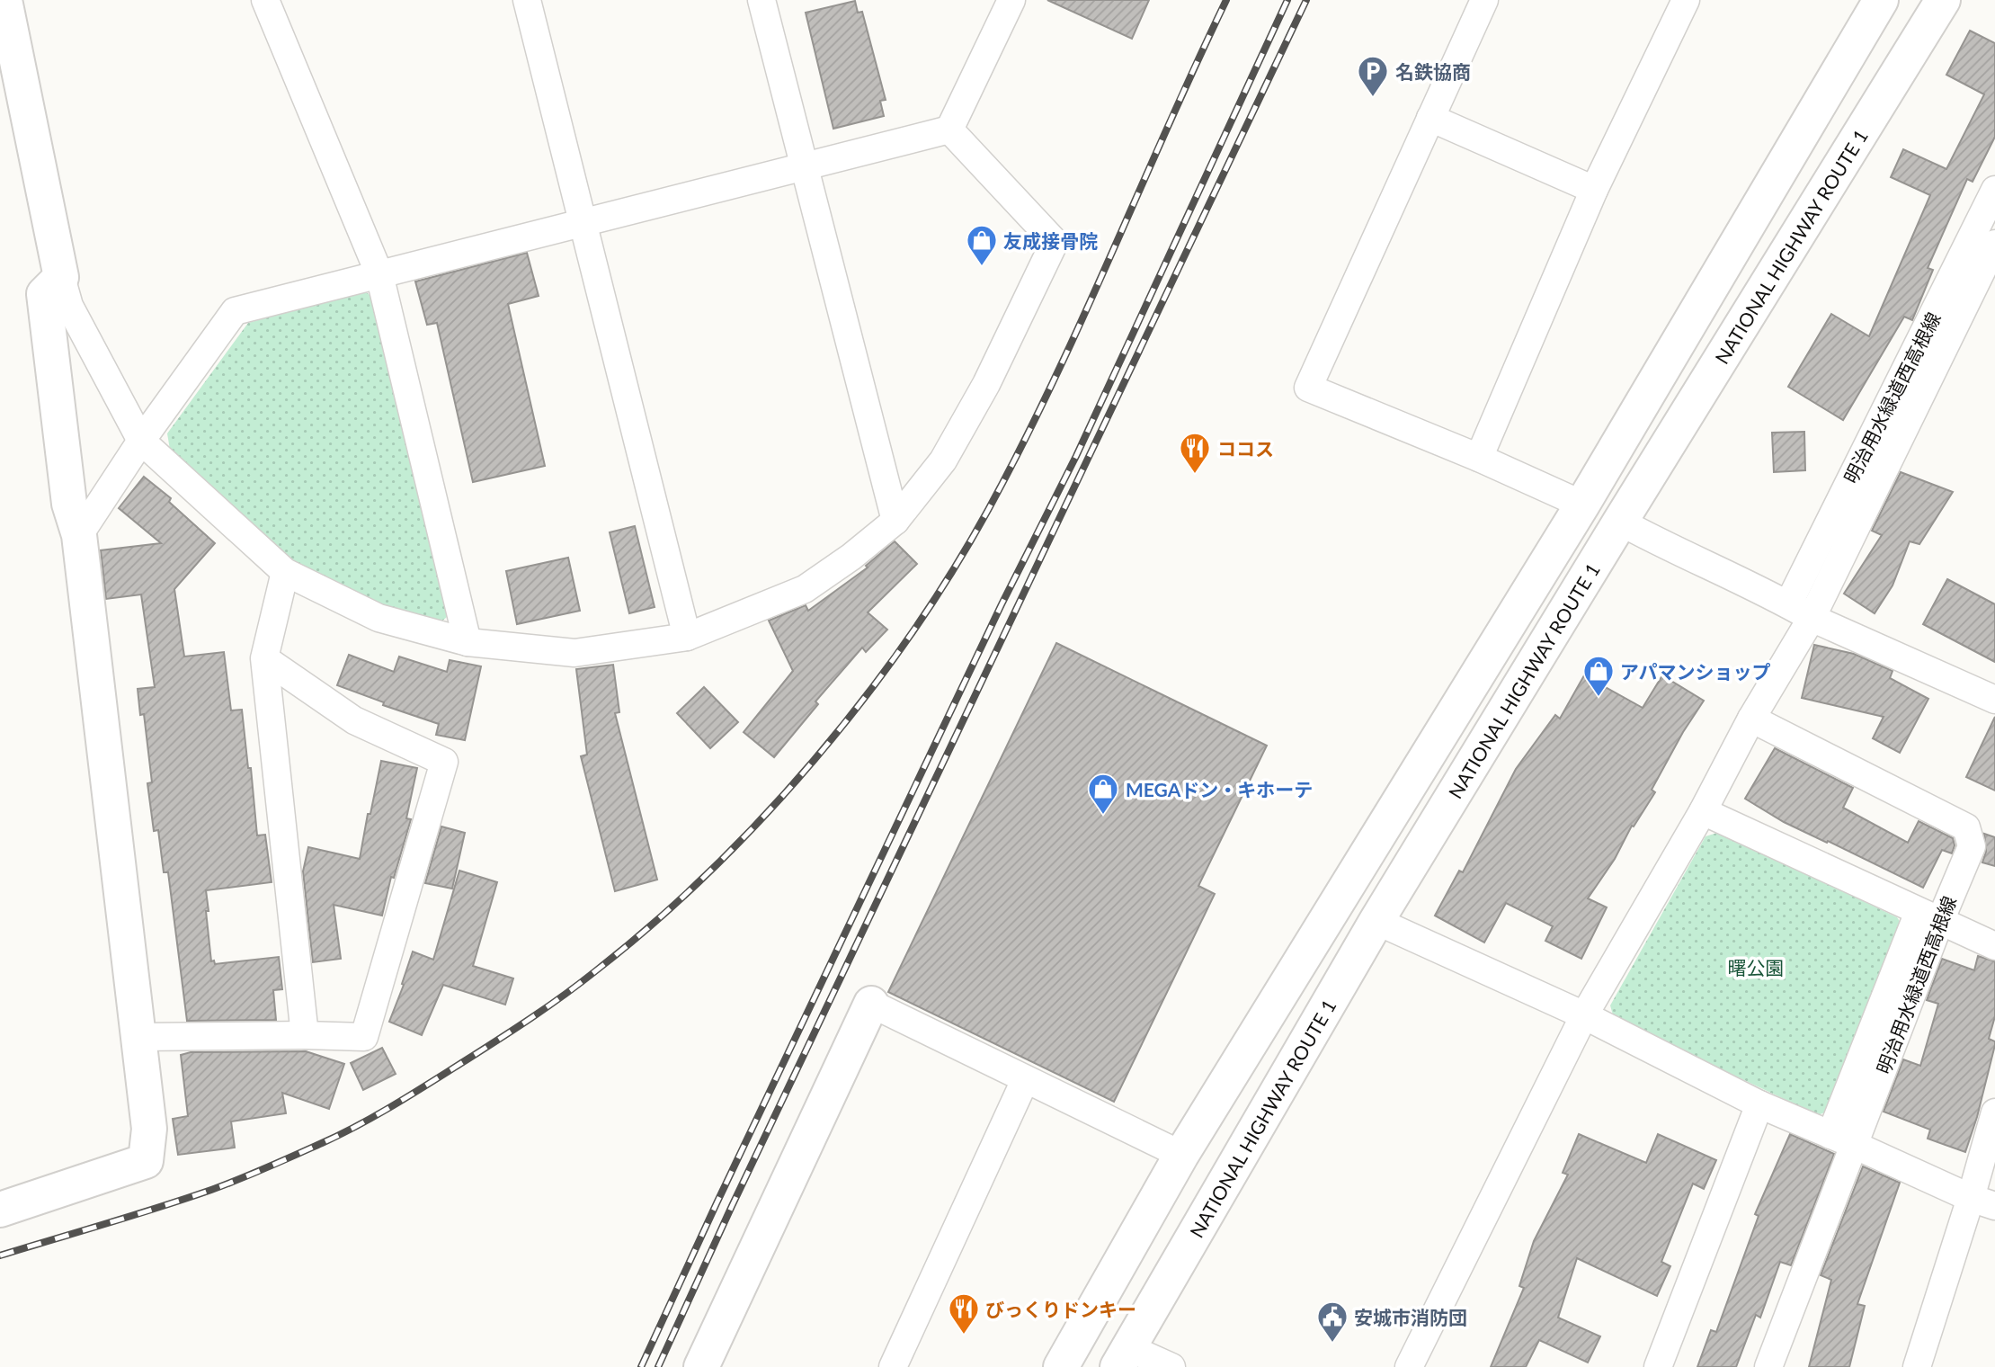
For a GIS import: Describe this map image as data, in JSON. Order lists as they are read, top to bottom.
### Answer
{
  "streets": {
    "main road": ["NATIONAL HIGHWAY ROUTE 1"],
    "street": ["明治用水緑道西高根線"]
  },
  "parks": ["曙公園"],
  "places": {
    "parking": ["名鉄協商"],
    "shop": ["友成接骨院", "アパマンショップ", "MEGAドン・キホーテ"],
    "restaurant": ["ココス", "びっくりドンキー"],
    "public building": ["安城市消防団"]
  }
}
